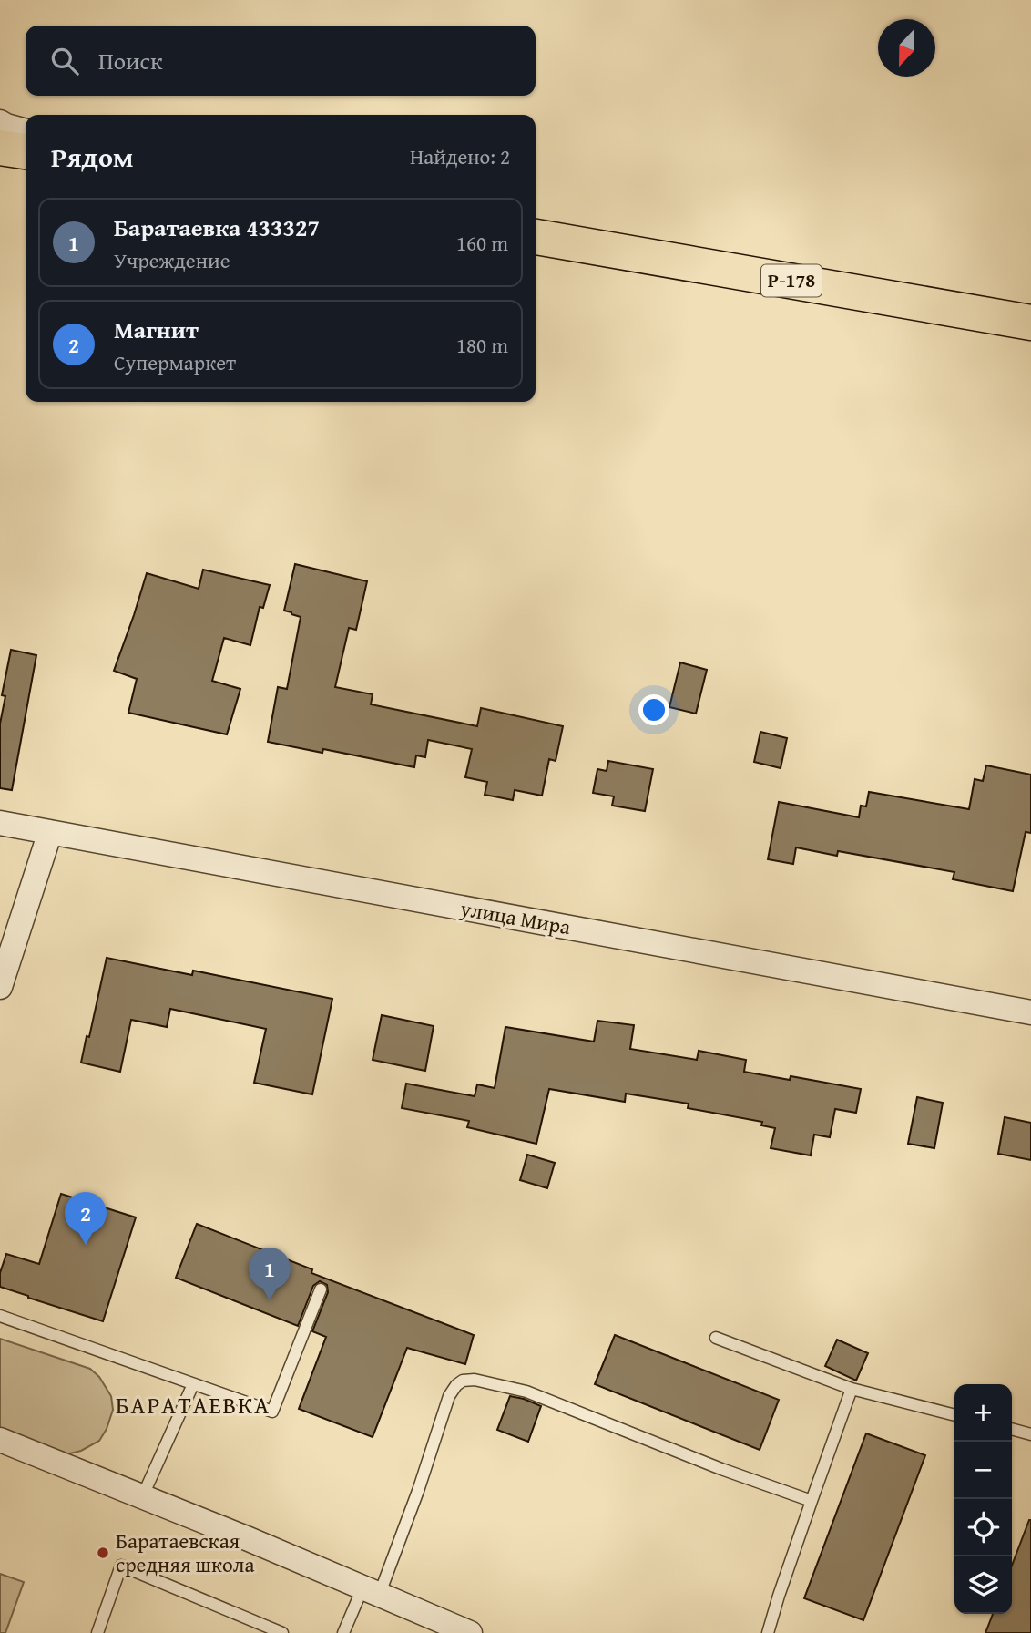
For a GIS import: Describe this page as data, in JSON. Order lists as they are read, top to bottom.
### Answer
{
  "streets": {
    "highway": ["Р-178"],
    "street": ["улица Мира"]
  },
  "districts": ["БАРАТАЕВКА"],
  "places": ["Баратаевская средняя школа"],
  "north": "bottom",
  "page": {
    "search": "Поиск",
    "heading": ["Рядом", "Найдено: 2"],
    "list": [
      {
        "mark": "1",
        "name": "Баратаевка 433327",
        "note": "Учреждение",
        "value": "160 m"
      },
      {
        "mark": "2",
        "name": "Магнит",
        "note": "Супермаркет",
        "value": "180 m"
      }
    ],
    "pins": ["2", "1"],
    "map_buttons": ["+", "−"]
  }
}
